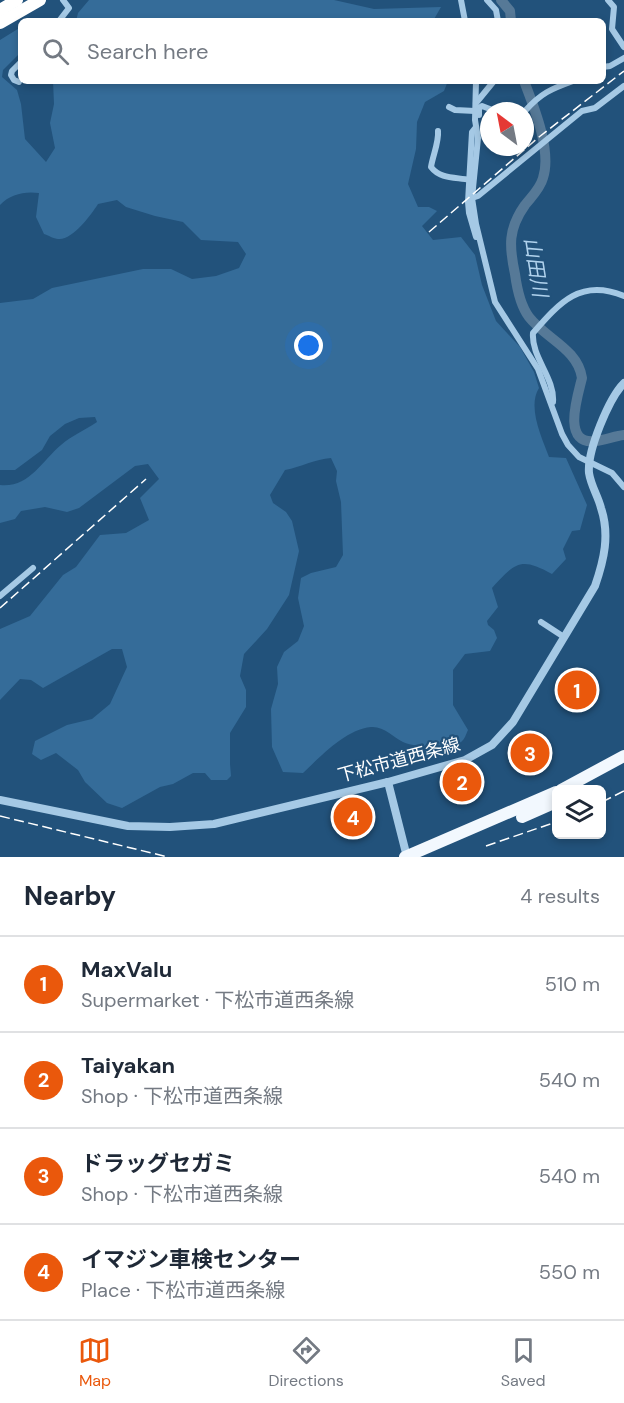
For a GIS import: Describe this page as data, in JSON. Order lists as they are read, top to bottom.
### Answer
{
  "streets": {
    "street": ["下松市道西条線"]
  },
  "water": ["山田川"],
  "north": "top left",
  "page": {
    "search": "Search here",
    "pins": [
      "1",
      "3",
      "2",
      "4"
    ],
    "heading": ["Nearby", "4 results"],
    "list": [
      {
        "mark": "1",
        "name": "MaxValu",
        "note": "Supermarket · 下松市道西条線",
        "value": "510 m"
      },
      {
        "mark": "2",
        "name": "Taiyakan",
        "note": "Shop · 下松市道西条線",
        "value": "540 m"
      },
      {
        "mark": "3",
        "name": "ドラッグセガミ",
        "note": "Shop · 下松市道西条線",
        "value": "540 m"
      },
      {
        "mark": "4",
        "name": "イマジン車検センター",
        "note": "Place · 下松市道西条線",
        "value": "550 m"
      }
    ],
    "nav": ["Map", "Directions", "Saved"]
  }
}
